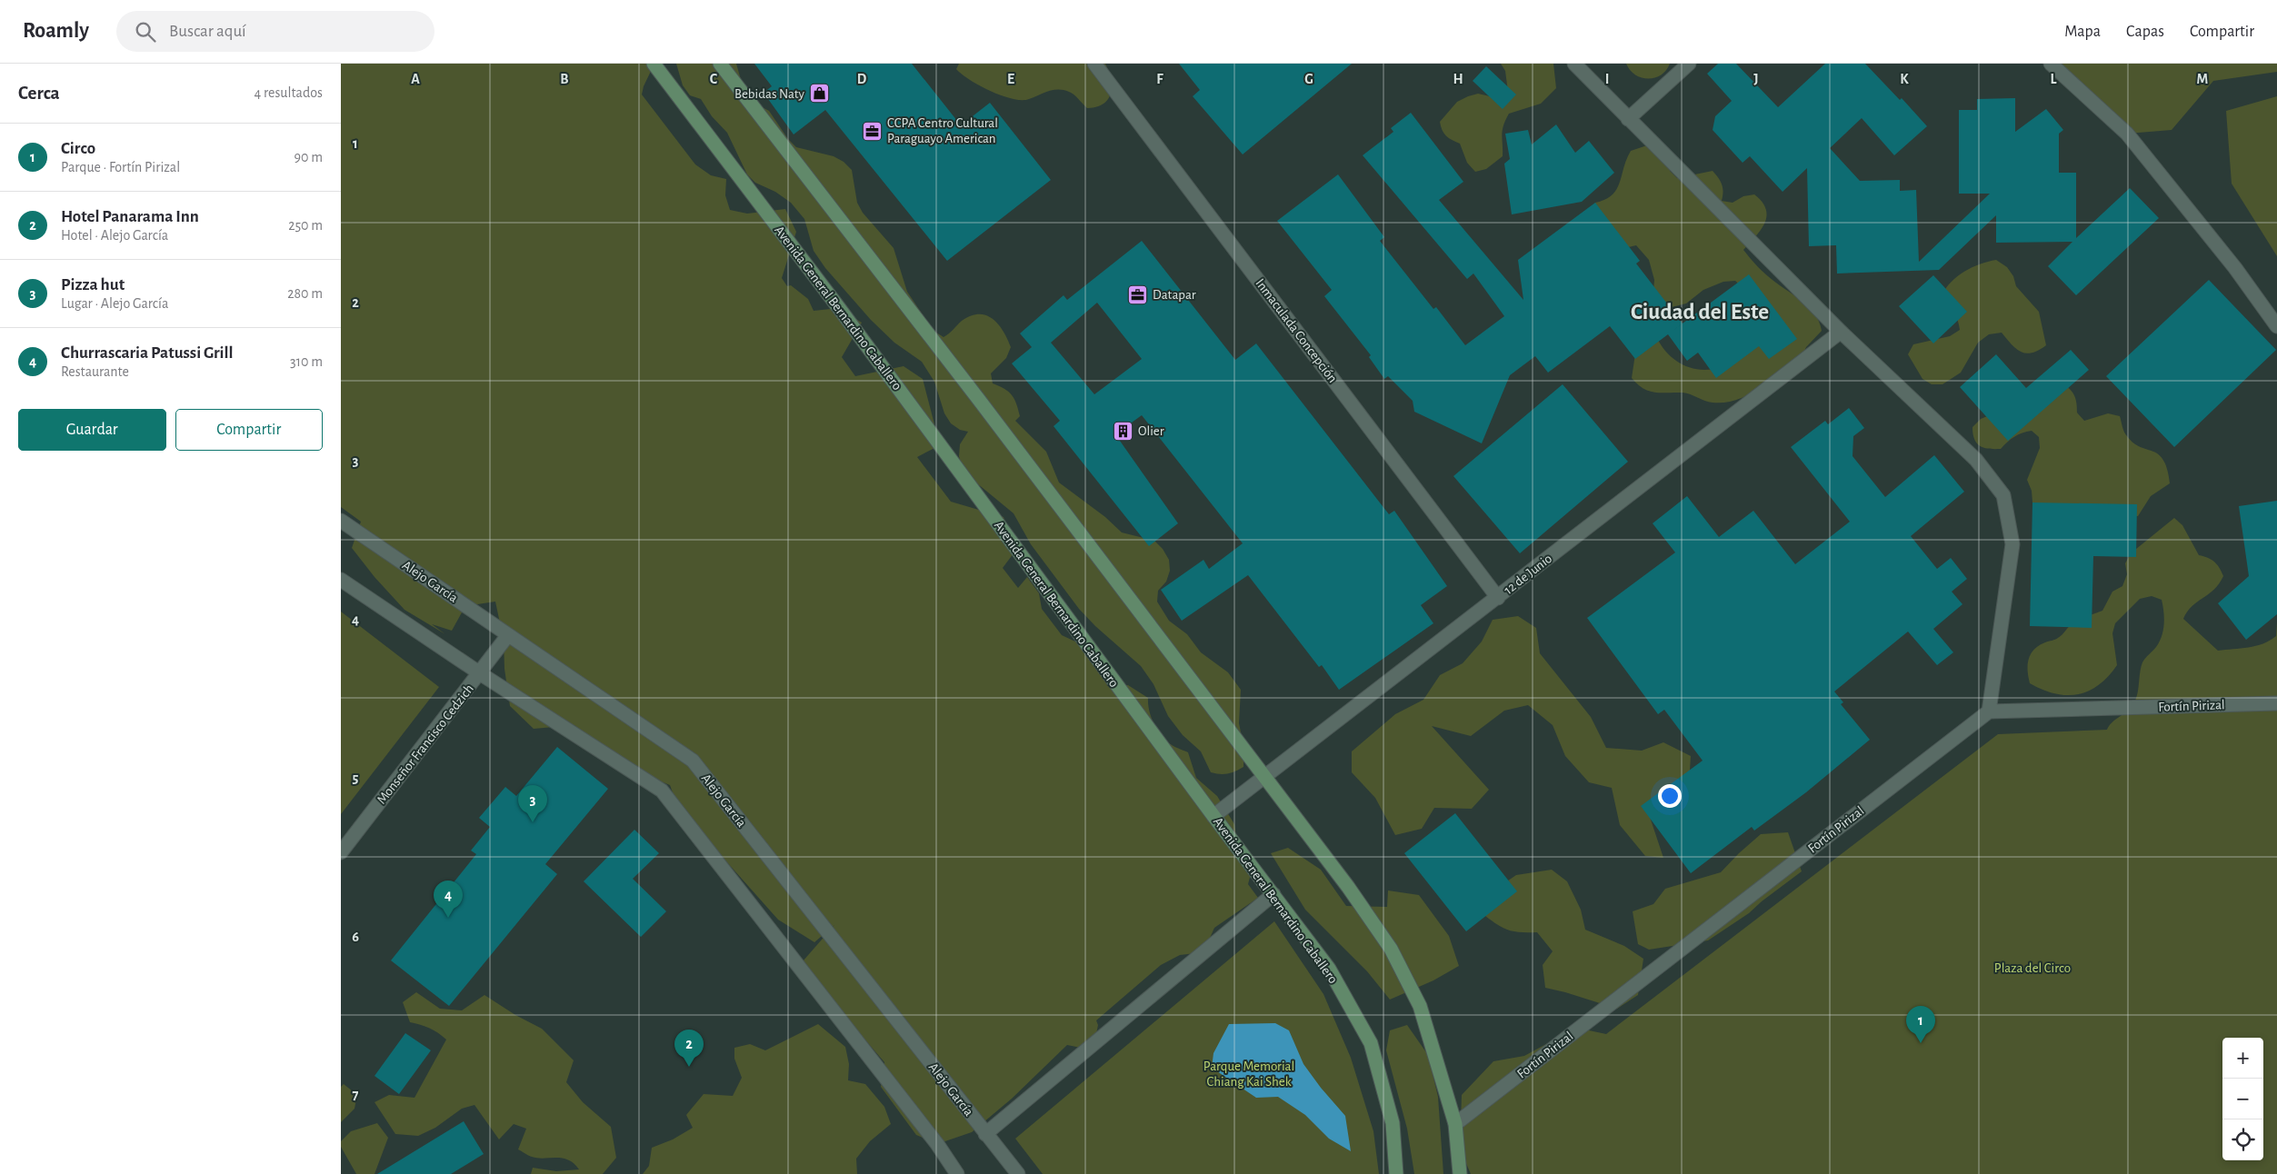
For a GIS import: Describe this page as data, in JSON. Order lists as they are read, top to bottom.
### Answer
{
  "streets": {
    "main road": ["Avenida General Bernardino Caballero"],
    "street": [
      "Inmaculada Concepción",
      "12 de Junio",
      "Alejo García",
      "Fortín Pirizal",
      "Monseñor Francisco Cedzich"
    ]
  },
  "crossings": [
    ["Avenida General Bernardino Caballero", "12 de Junio"],
    ["Inmaculada Concepción", "12 de Junio"],
    ["Alejo García", "Monseñor Francisco Cedzich"]
  ],
  "districts": ["Ciudad del Este"],
  "parks": ["Plaza del Circo", "Parque Memorial Chiang Kai Shek"],
  "places": {
    "shop": ["Bebidas Naty"],
    "office": ["CCPA Centro Cultural Paraguayo American", "Datapar"],
    "building": ["Olier"]
  },
  "page": {
    "header": "Roamly",
    "search": "Buscar aquí",
    "nav": ["Mapa", "Capas", "Compartir"],
    "heading": ["Cerca", "4 resultados"],
    "list": [
      {
        "mark": "1",
        "name": "Circo",
        "note": "Parque · Fortín Pirizal",
        "value": "90 m"
      },
      {
        "mark": "2",
        "name": "Hotel Panarama Inn",
        "note": "Hotel · Alejo García",
        "value": "250 m"
      },
      {
        "mark": "3",
        "name": "Pizza hut",
        "note": "Lugar · Alejo García",
        "value": "280 m"
      },
      {
        "mark": "4",
        "name": "Churrascaria Patussi Grill",
        "note": "Restaurante",
        "value": "310 m"
      }
    ],
    "buttons": ["Guardar", "Compartir"],
    "pins": [
      "3",
      "4",
      "1",
      "2"
    ],
    "map_buttons": ["+", "−"]
  },
  "grid": {
    "columns": [
      "A",
      "B",
      "C",
      "D",
      "E",
      "F",
      "G",
      "H",
      "I",
      "J",
      "K",
      "L",
      "M"
    ],
    "rows": [
      "1",
      "2",
      "3",
      "4",
      "5",
      "6",
      "7"
    ]
  }
}
